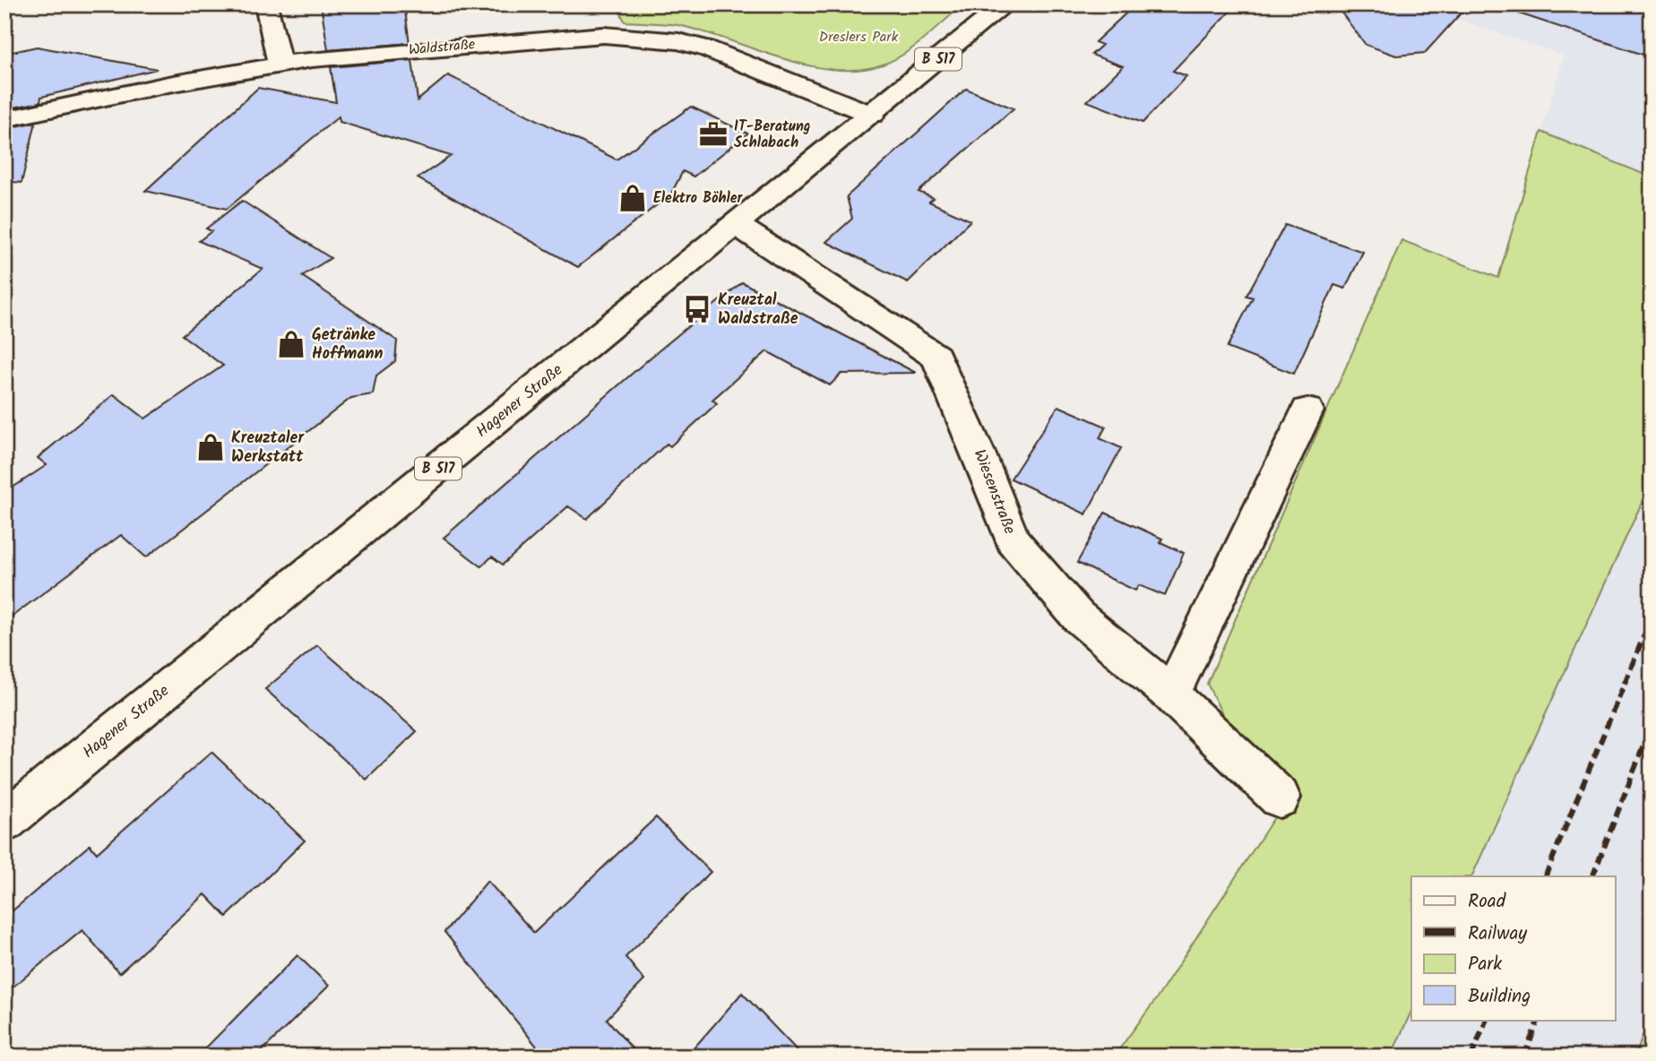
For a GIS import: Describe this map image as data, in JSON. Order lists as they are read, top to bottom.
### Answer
{
  "streets": {
    "street": [
      "Waldstraße",
      "B 517",
      "Hagener Straße",
      "Wiesenstraße"
    ]
  },
  "crossings": [
    ["Waldstraße", "Hagener Straße"],
    ["Hagener Straße", "Wiesenstraße"]
  ],
  "parks": ["Dreslers Park"],
  "places": {
    "office": ["IT-Beratung Schlabach"],
    "shop": ["Elektro Böhler", "Getränke Hoffmann", "Kreuztaler Werkstatt"],
    "bus stop": ["Kreuztal Waldstraße"]
  },
  "legend": [
    "Road",
    "Railway",
    "Park",
    "Building"
  ]
}
